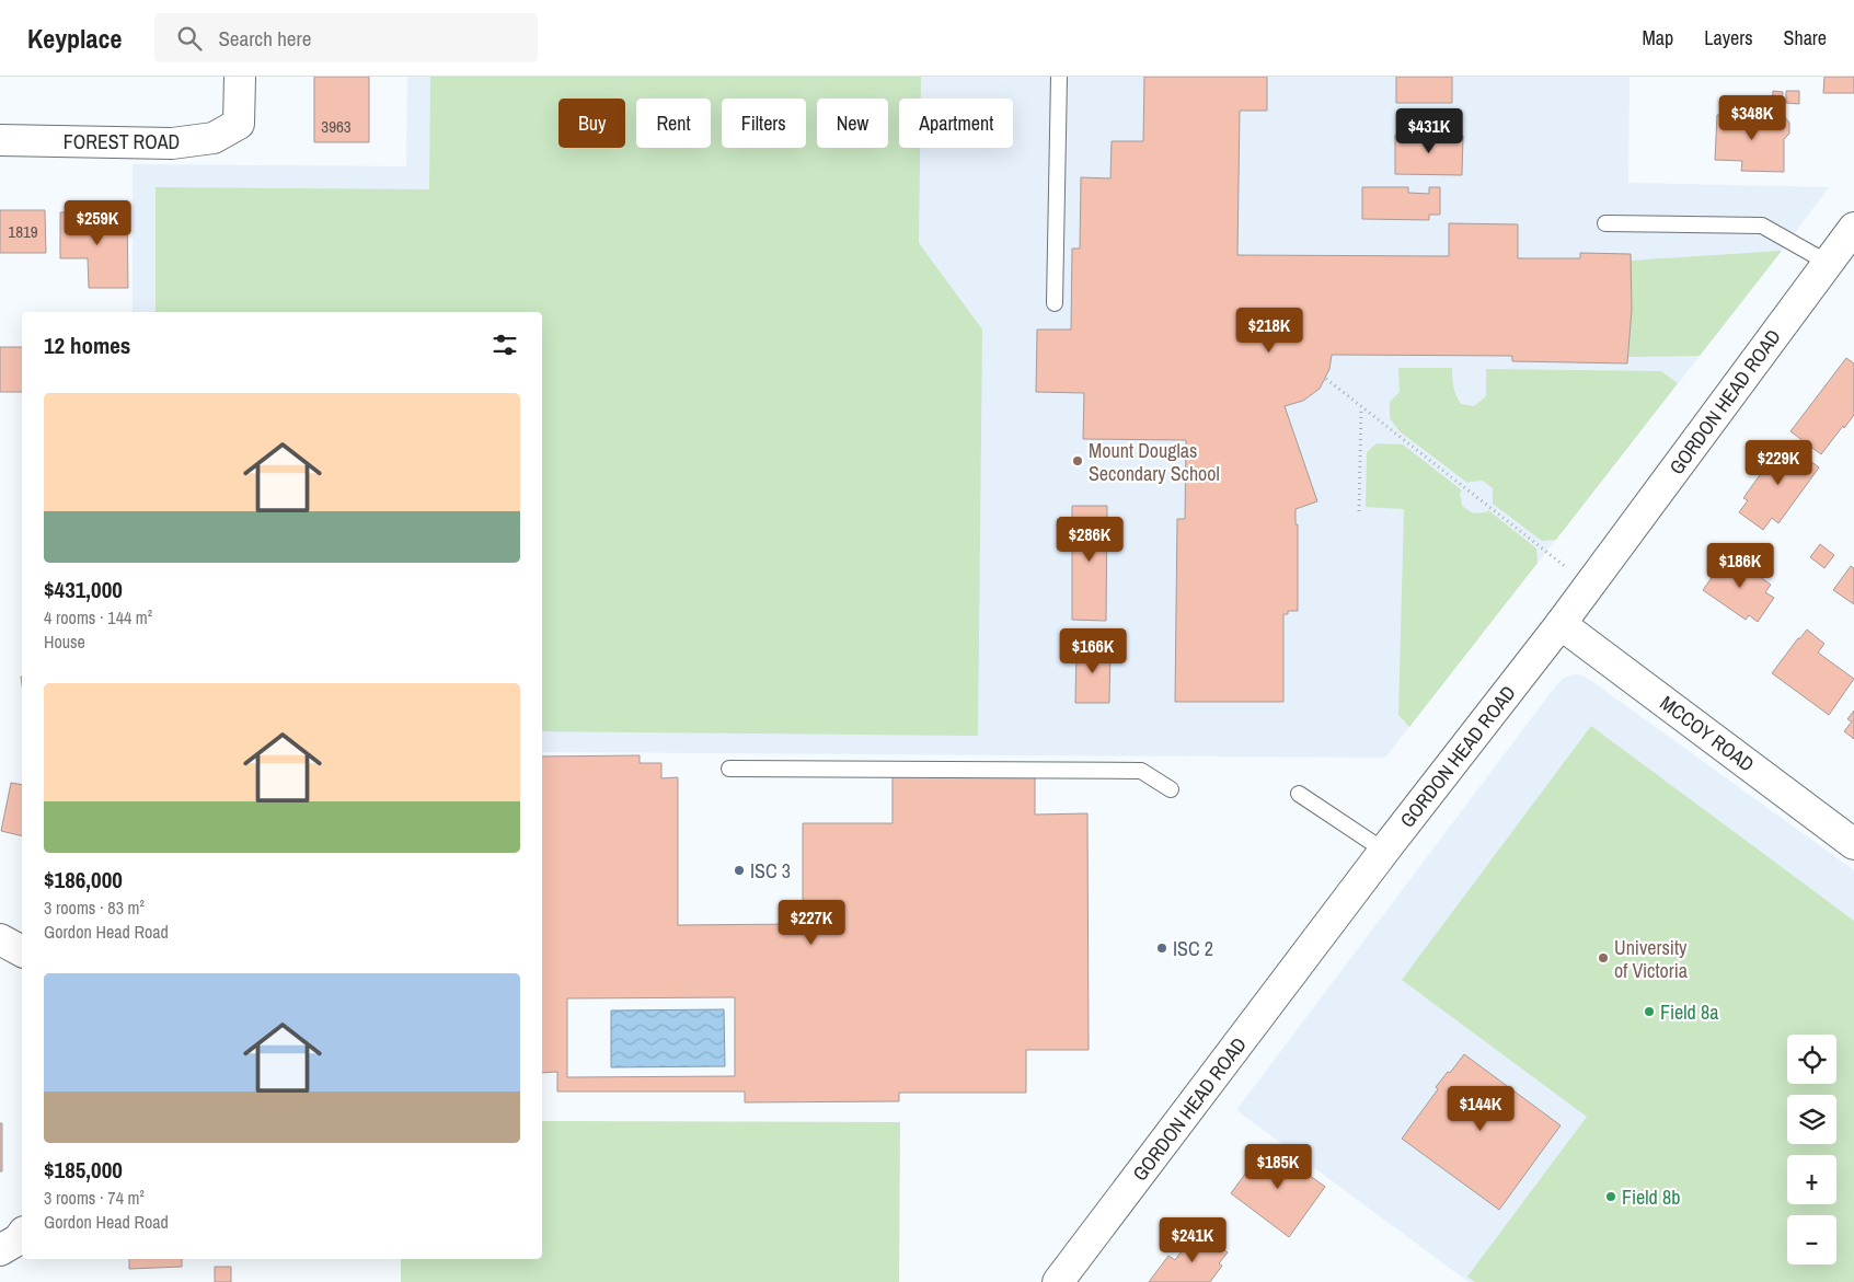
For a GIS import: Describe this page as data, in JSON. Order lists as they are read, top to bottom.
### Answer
{
  "streets": {
    "main road": ["FOREST ROAD", "GORDON HEAD ROAD", "MCCOY ROAD"]
  },
  "crossings": [
    ["GORDON HEAD ROAD", "MCCOY ROAD"]
  ],
  "places": [
    "Mount Douglas Secondary School",
    "ISC 3",
    "ISC 2",
    "University of Victoria",
    "Field 8a",
    "Field 8b"
  ],
  "house_numbers": ["3963", "1819"],
  "page": {
    "header": "Keyplace",
    "search": "Search here",
    "nav": ["Map", "Layers", "Share"],
    "price": [
      "$348K",
      "$431K",
      "$259K",
      "$218K",
      "$229K",
      "$286K",
      "$186K",
      "$166K",
      "$227K",
      "$144K",
      "$185K",
      "$241K"
    ],
    "chip": [
      "Buy",
      "Rent",
      "Filters",
      "New",
      "Apartment"
    ],
    "heading": "12 homes",
    "list": [
      {
        "name": "$431,000",
        "note": "4 rooms · 144 m² · House"
      },
      {
        "name": "$186,000",
        "note": "3 rooms · 83 m² · Gordon Head Road"
      },
      {
        "name": "$185,000",
        "note": "3 rooms · 74 m² · Gordon Head Road"
      }
    ],
    "map_buttons": ["+", "−"]
  }
}
